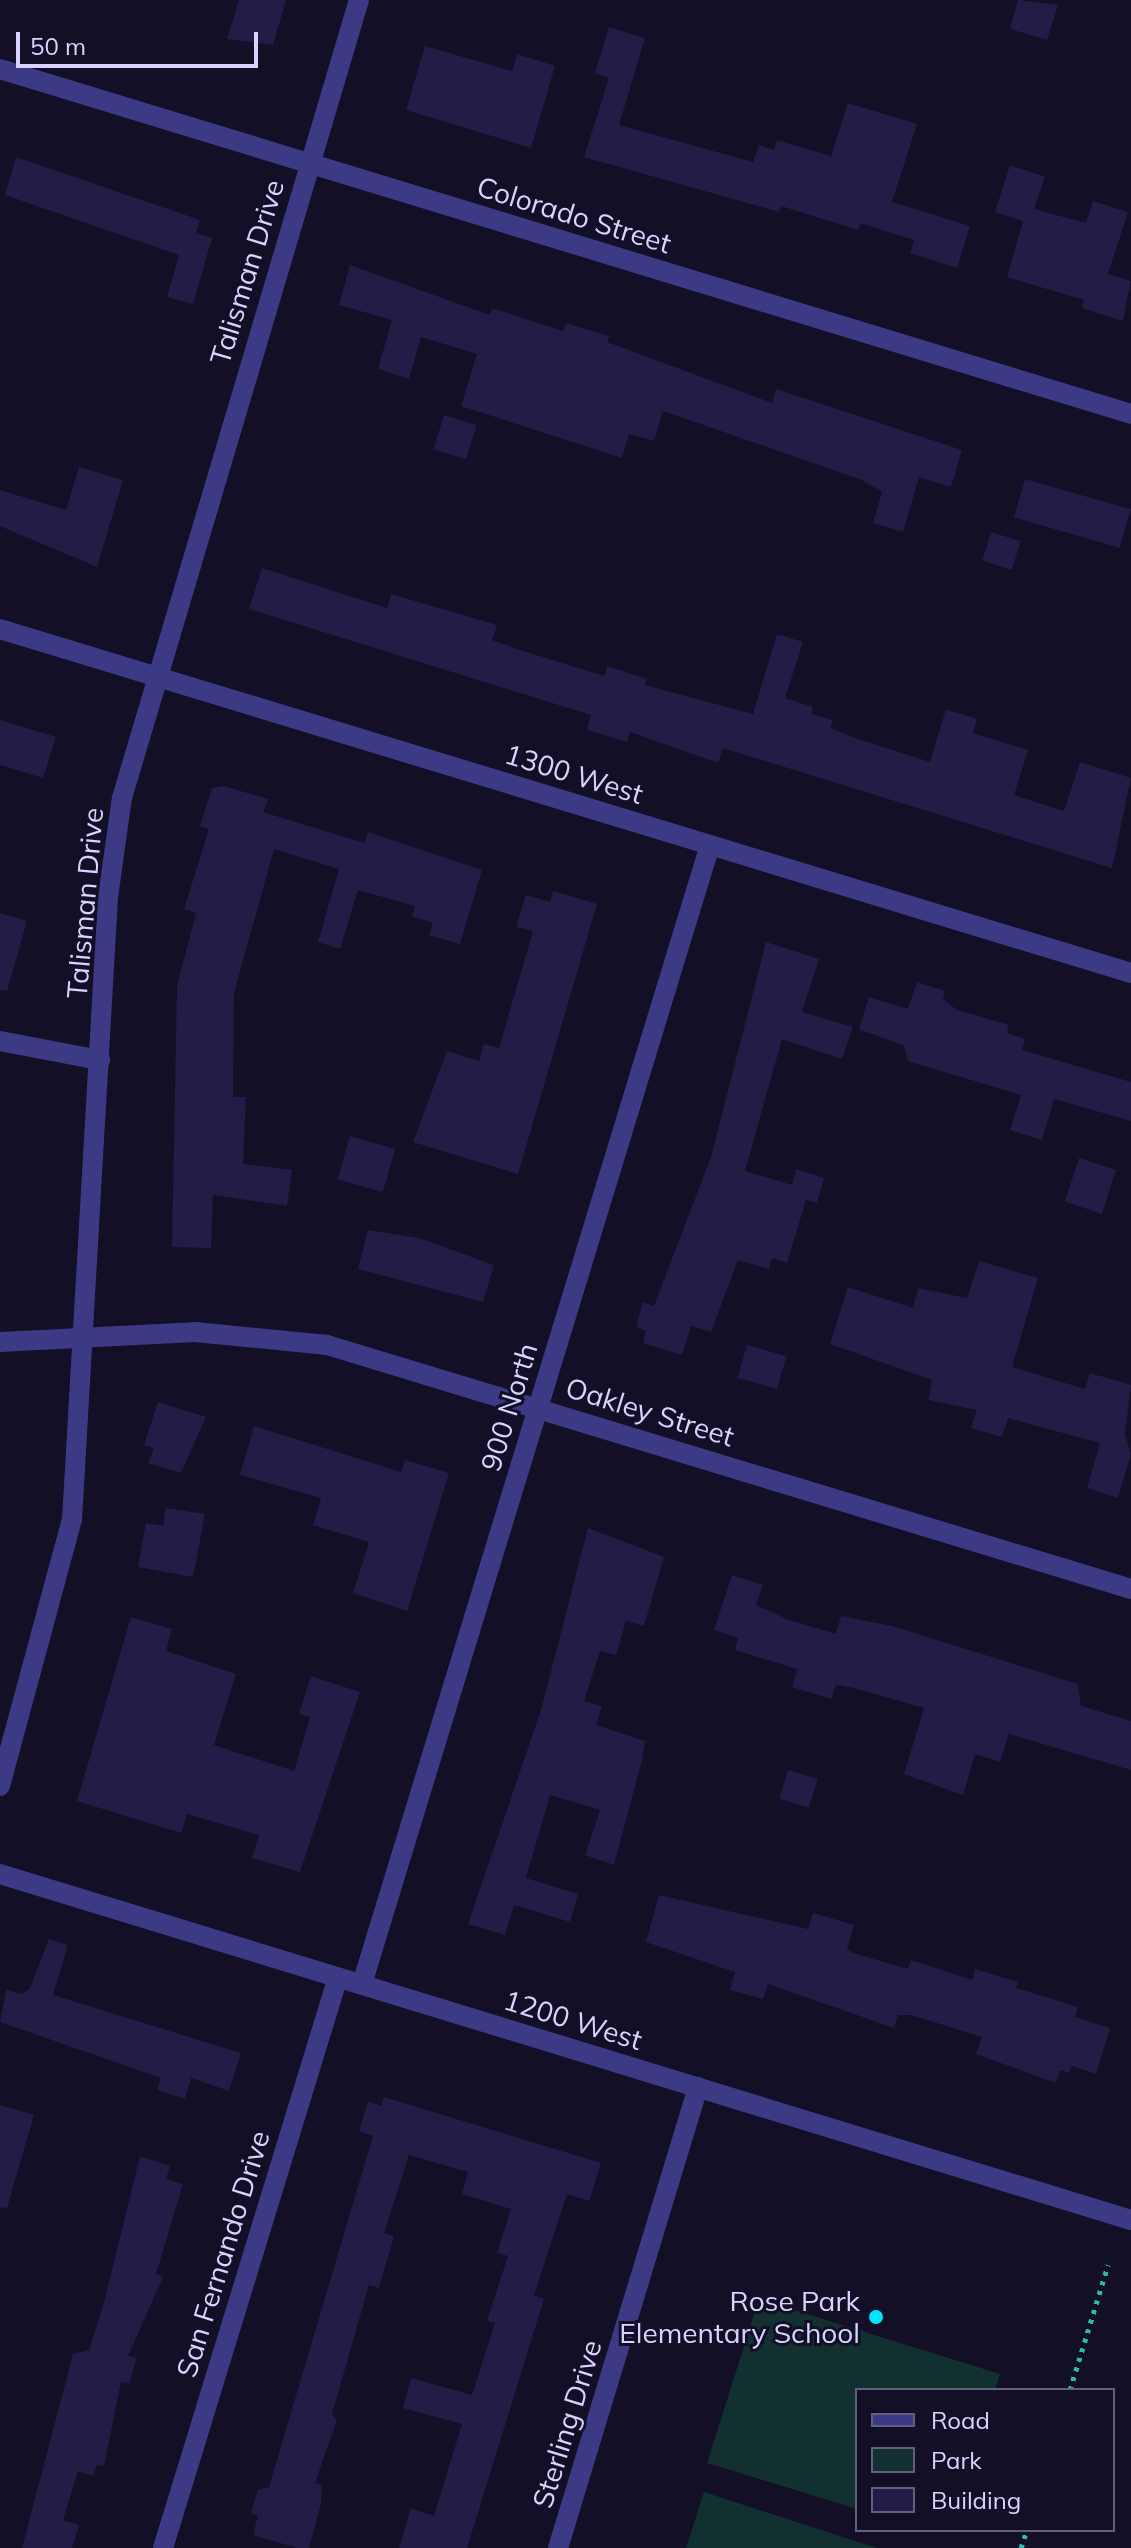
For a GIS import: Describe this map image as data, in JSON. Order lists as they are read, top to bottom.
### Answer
{
  "streets": {
    "street": [
      "Colorado Street",
      "Talisman Drive",
      "1300 West",
      "900 North",
      "Oakley Street",
      "1200 West",
      "San Fernando Drive",
      "Sterling Drive"
    ]
  },
  "crossings": [
    ["Colorado Street", "Talisman Drive"],
    ["Talisman Drive", "1300 West"],
    ["Talisman Drive", "Oakley Street"],
    ["1300 West", "900 North"],
    ["900 North", "Oakley Street"],
    ["900 North", "1200 West"],
    ["1200 West", "San Fernando Drive"],
    ["1200 West", "Sterling Drive"]
  ],
  "places": ["Rose Park Elementary School"],
  "legend": ["Road", "Park", "Building"],
  "scale_bar": "50 m"
}
